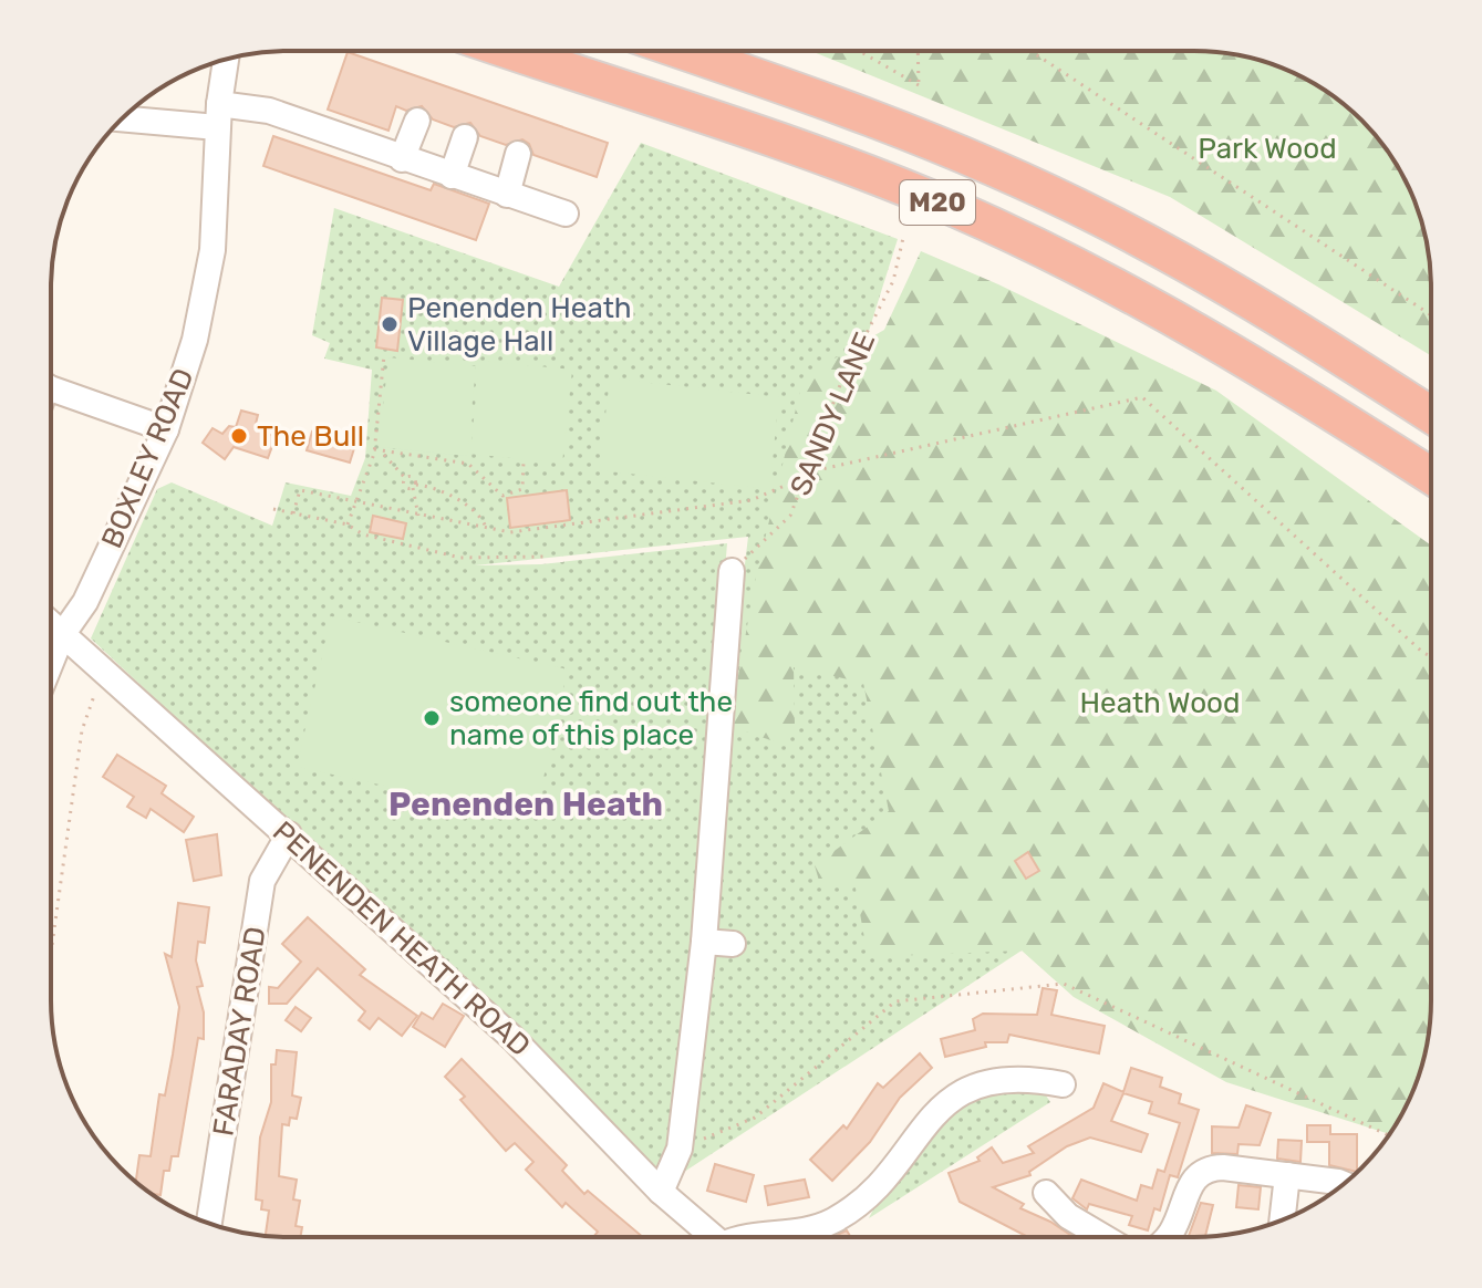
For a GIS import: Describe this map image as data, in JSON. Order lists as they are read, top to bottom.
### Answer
{
  "streets": {
    "highway": ["M20"],
    "street": ["BOXLEY ROAD", "PENENDEN HEATH ROAD", "FARADAY ROAD"],
    "path": ["SANDY LANE"]
  },
  "crossings": [
    ["BOXLEY ROAD", "PENENDEN HEATH ROAD"],
    ["PENENDEN HEATH ROAD", "FARADAY ROAD"]
  ],
  "districts": ["Penenden Heath"],
  "parks": ["Park Wood", "Heath Wood"],
  "places": ["Penenden Heath Village Hall", "The Bull", "someone find out the name of this place"]
}
